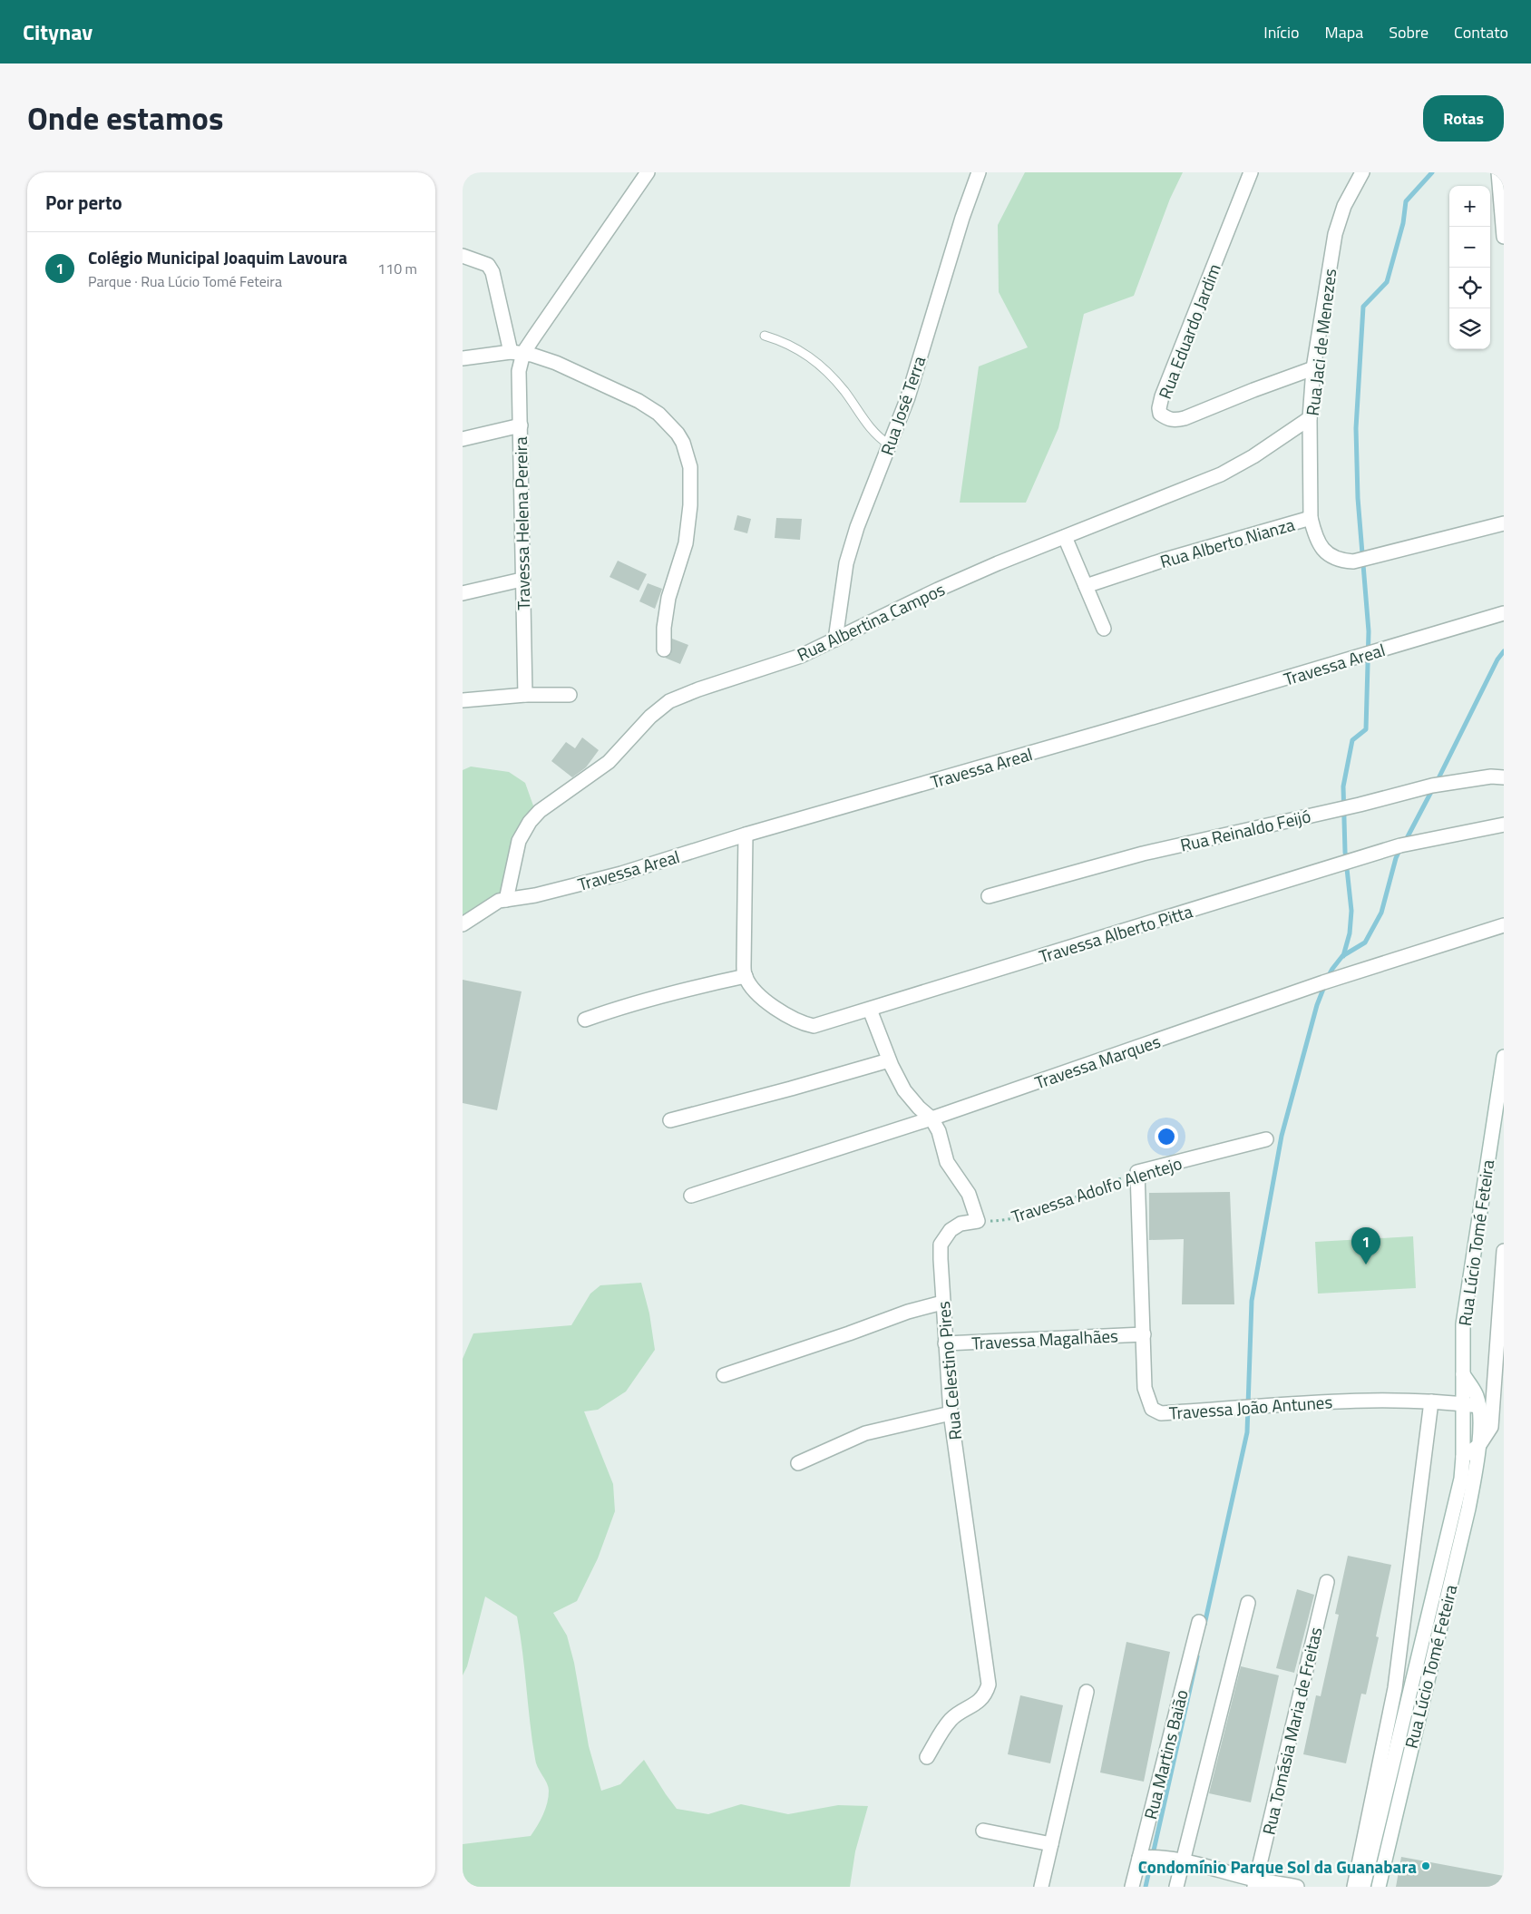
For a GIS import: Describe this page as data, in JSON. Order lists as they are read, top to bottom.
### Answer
{
  "streets": {
    "street": [
      "Rua Eduardo Jardim",
      "Rua Jaci de Menezes",
      "Rua José Terra",
      "Travessa Helena Pereira",
      "Rua Alberto Nianza",
      "Rua Albertina Campos",
      "Travessa Areal",
      "Rua Reinaldo Feijó",
      "Travessa Alberto Pitta",
      "Travessa Marques",
      "Travessa Adolfo Alentejo",
      "Rua Lúcio Tomé Feteira",
      "Travessa Magalhães",
      "Rua Celestino Pires",
      "Travessa João Antunes",
      "Rua Tomásia Maria de Freitas",
      "Rua Martins Baião"
    ]
  },
  "crossings": [
    ["Rua Eduardo Jardim", "Rua Jaci de Menezes"],
    ["Rua Jaci de Menezes", "Rua Alberto Nianza"],
    ["Rua Jaci de Menezes", "Rua Albertina Campos"],
    ["Rua José Terra", "Rua Albertina Campos"],
    ["Rua Albertina Campos", "Travessa Areal"],
    ["Travessa Adolfo Alentejo", "Rua Celestino Pires"],
    ["Travessa Adolfo Alentejo", "Travessa João Antunes"],
    ["Rua Lúcio Tomé Feteira", "Travessa João Antunes"],
    ["Travessa Magalhães", "Rua Celestino Pires"],
    ["Travessa Magalhães", "Travessa João Antunes"]
  ],
  "places": ["Condomínio Parque Sol da Guanabara"],
  "page": {
    "header": "Citynav",
    "nav": [
      "Início",
      "Mapa",
      "Sobre",
      "Contato"
    ],
    "title": "Onde estamos",
    "buttons": "Rotas",
    "heading": "Por perto",
    "map_buttons": ["+", "−"],
    "list": [
      {
        "mark": "1",
        "name": "Colégio Municipal Joaquim Lavoura",
        "note": "Parque · Rua Lúcio Tomé Feteira",
        "value": "110 m"
      }
    ],
    "pins": "1"
  }
}
